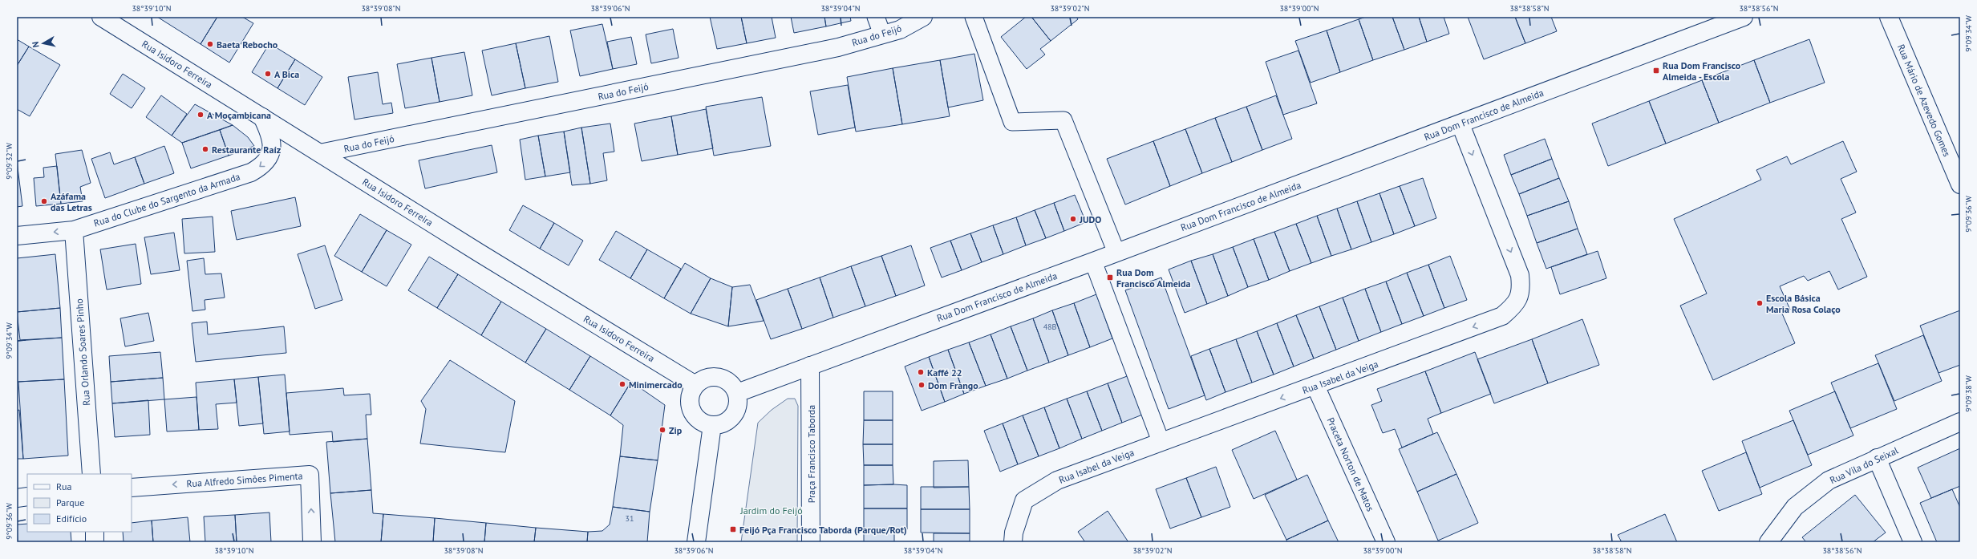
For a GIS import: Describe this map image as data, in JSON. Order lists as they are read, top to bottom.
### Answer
{
  "streets": {
    "street": [
      "Rua do Feijó",
      "Rua Isidoro Ferreira",
      "Rua Mário de Azevedo Gomes",
      "Rua Dom Francisco de Almeida",
      "Rua do Clube do Sargento da Armada",
      "Rua Orlando Soares Pinho",
      "Rua Isabel da Veiga",
      "Praça Francisco Taborda",
      "Praceta Norton de Matos",
      "Rua Vila do Seixal",
      "Rua Alfredo Simões Pimenta"
    ]
  },
  "crossings": [
    ["Rua do Feijó", "Rua Isidoro Ferreira"],
    ["Rua Isidoro Ferreira", "Rua Dom Francisco de Almeida"],
    ["Rua Isidoro Ferreira", "Rua do Clube do Sargento da Armada"],
    ["Rua Dom Francisco de Almeida", "Rua Isabel da Veiga"],
    ["Rua Dom Francisco de Almeida", "Praça Francisco Taborda"],
    ["Rua do Clube do Sargento da Armada", "Rua Orlando Soares Pinho"],
    ["Rua Isabel da Veiga", "Praceta Norton de Matos"]
  ],
  "one_way": ["Rua do Clube do Sargento da Armada"],
  "parks": ["Jardim do Feijó"],
  "places": {
    "other": [
      "Baeta Rebocho",
      "A Bica",
      "A Moçambicana",
      "Restaurante Raíz",
      "Azáfama das Letras",
      "JUDO",
      "Escola Básica Maria Rosa Colaço",
      "Kaffé 22",
      "Minimercado",
      "Dom Frango",
      "Zip"
    ],
    "transit": ["Rua Dom Francisco Almeida - Escola", "Rua Dom Francisco Almeida", "Feijó Pça Francisco Taborda (Parque/Rot)"]
  },
  "house_numbers": ["48B", "31"],
  "legend": ["Rua", "Parque", "Edifício"],
  "north": "left",
  "coordinates": [
    "38°39'10\"N",
    "38°39'08\"N",
    "38°39'06\"N",
    "38°39'04\"N",
    "38°39'02\"N",
    "38°39'00\"N",
    "38°38'58\"N",
    "38°38'56\"N",
    "9°09'34\"W",
    "9°09'32\"W",
    "9°09'36\"W",
    "9°09'38\"W"
  ]
}
